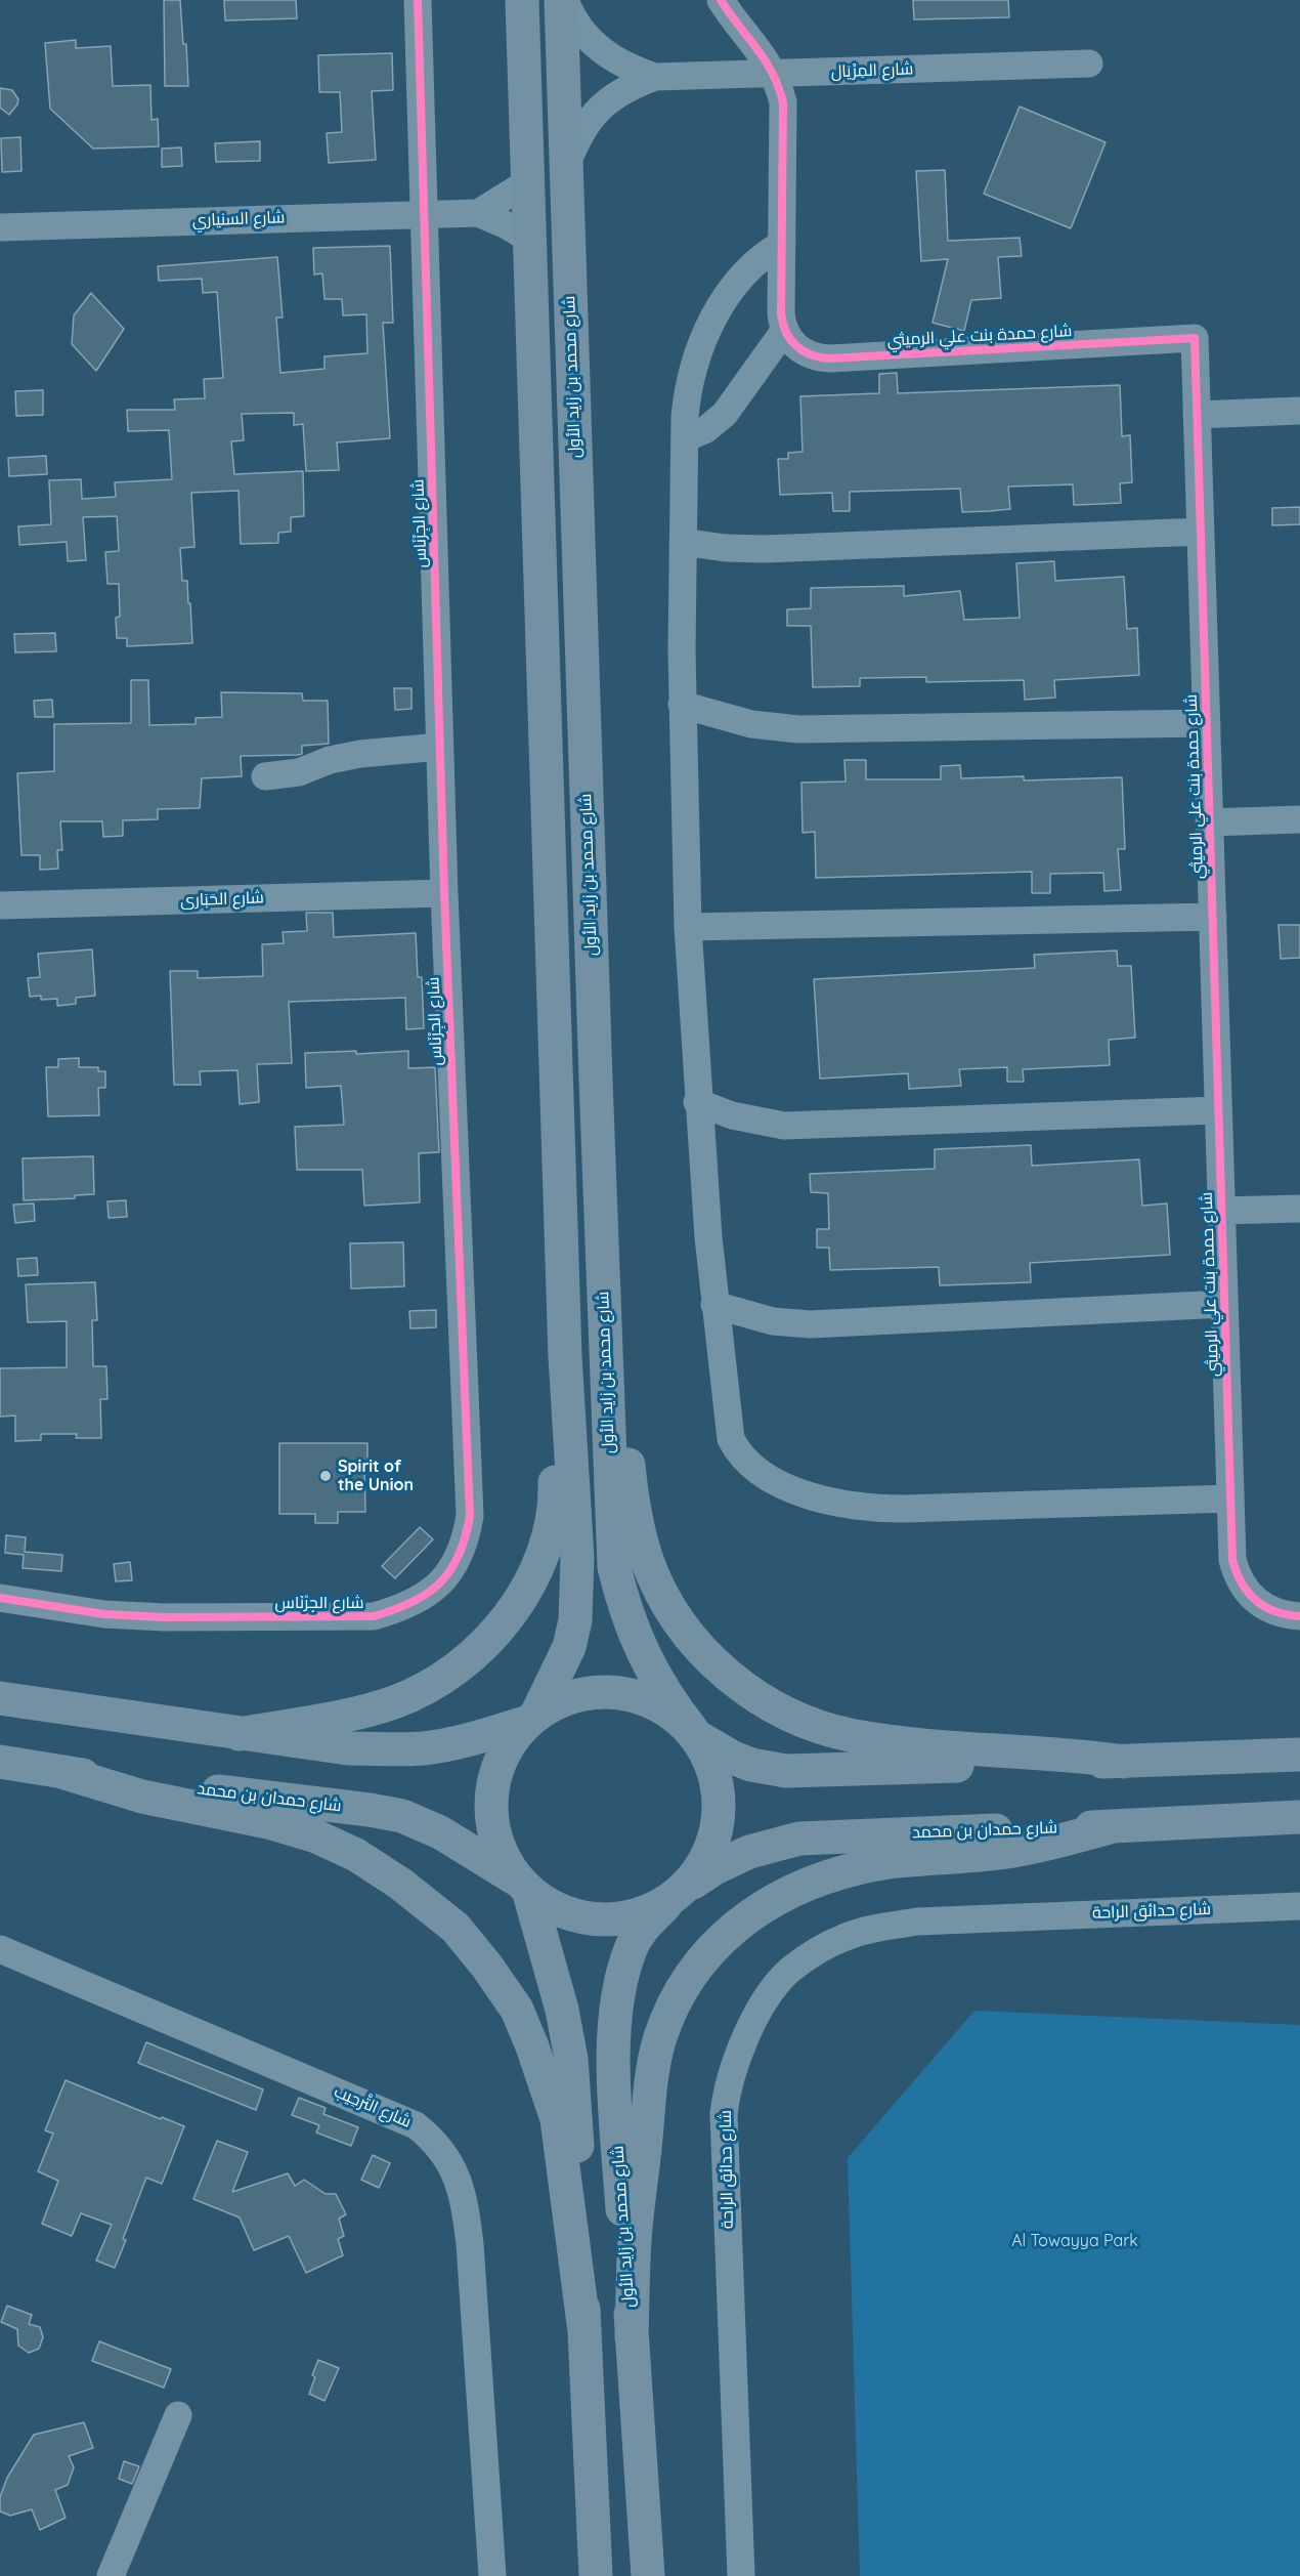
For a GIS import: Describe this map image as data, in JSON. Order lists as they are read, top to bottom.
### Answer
{
  "streets": {
    "main road": ["شارع محمد بن زايد الأول", "شارع حمدان بن محمد"],
    "street": [
      "شارع المِرْيَال",
      "شارع السنياري",
      "شارع حمدة بنت علي الرميثي",
      "شارع الجِرْنَاس",
      "شارع الحَبَارى",
      "شارع حدائق الراحة",
      "شارع التَّرحِيب"
    ]
  },
  "crossings": [
    ["شارع المِرْيَال", "شارع محمد بن زايد الأول"],
    ["شارع السنياري", "شارع الجِرْنَاس"],
    ["شارع محمد بن زايد الأول", "شارع حمدان بن محمد"],
    ["شارع الجِرْنَاس", "شارع الحَبَارى"]
  ],
  "parks": ["Al Towayya Park"],
  "places": ["Spirit of the Union"]
}
